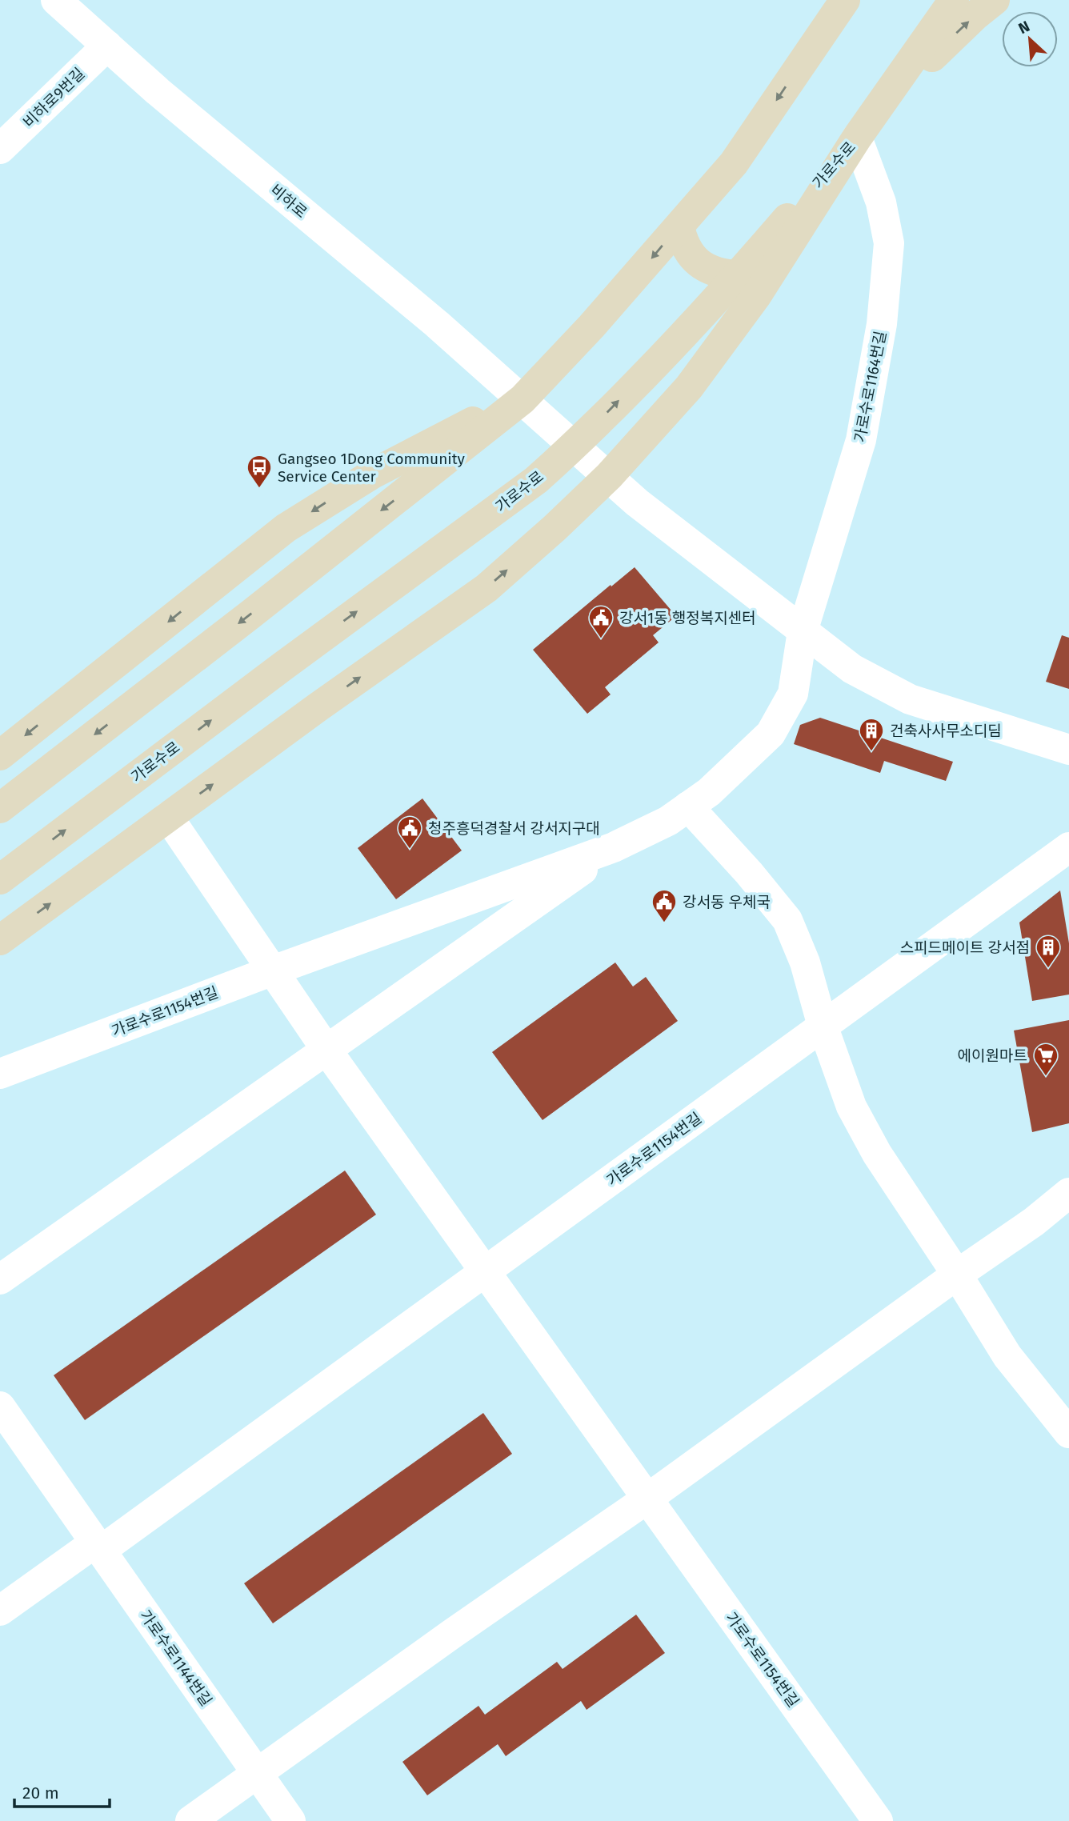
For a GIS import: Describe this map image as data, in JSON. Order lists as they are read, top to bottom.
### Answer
{
  "streets": {
    "main road": ["가로수로"],
    "street": [
      "비하로9번길",
      "비하로",
      "가로수로1164번길",
      "가로수로1154번길",
      "가로수로1144번길"
    ]
  },
  "crossings": [
    ["비하로9번길", "비하로"],
    ["가로수로", "가로수로1164번길"],
    ["가로수로1164번길", "가로수로1154번길"]
  ],
  "places": {
    "bus stop": ["Gangseo 1Dong Community Service Center"],
    "public building": ["강서1동 행정복지센터", "청주흥덕경찰서 강서지구대", "강서동 우체국"],
    "building": ["건축사사무소디딤", "스피드메이트 강서점"],
    "supermarket": ["에이원마트"]
  },
  "scale_bar": "20 m",
  "north": "top left"
}
